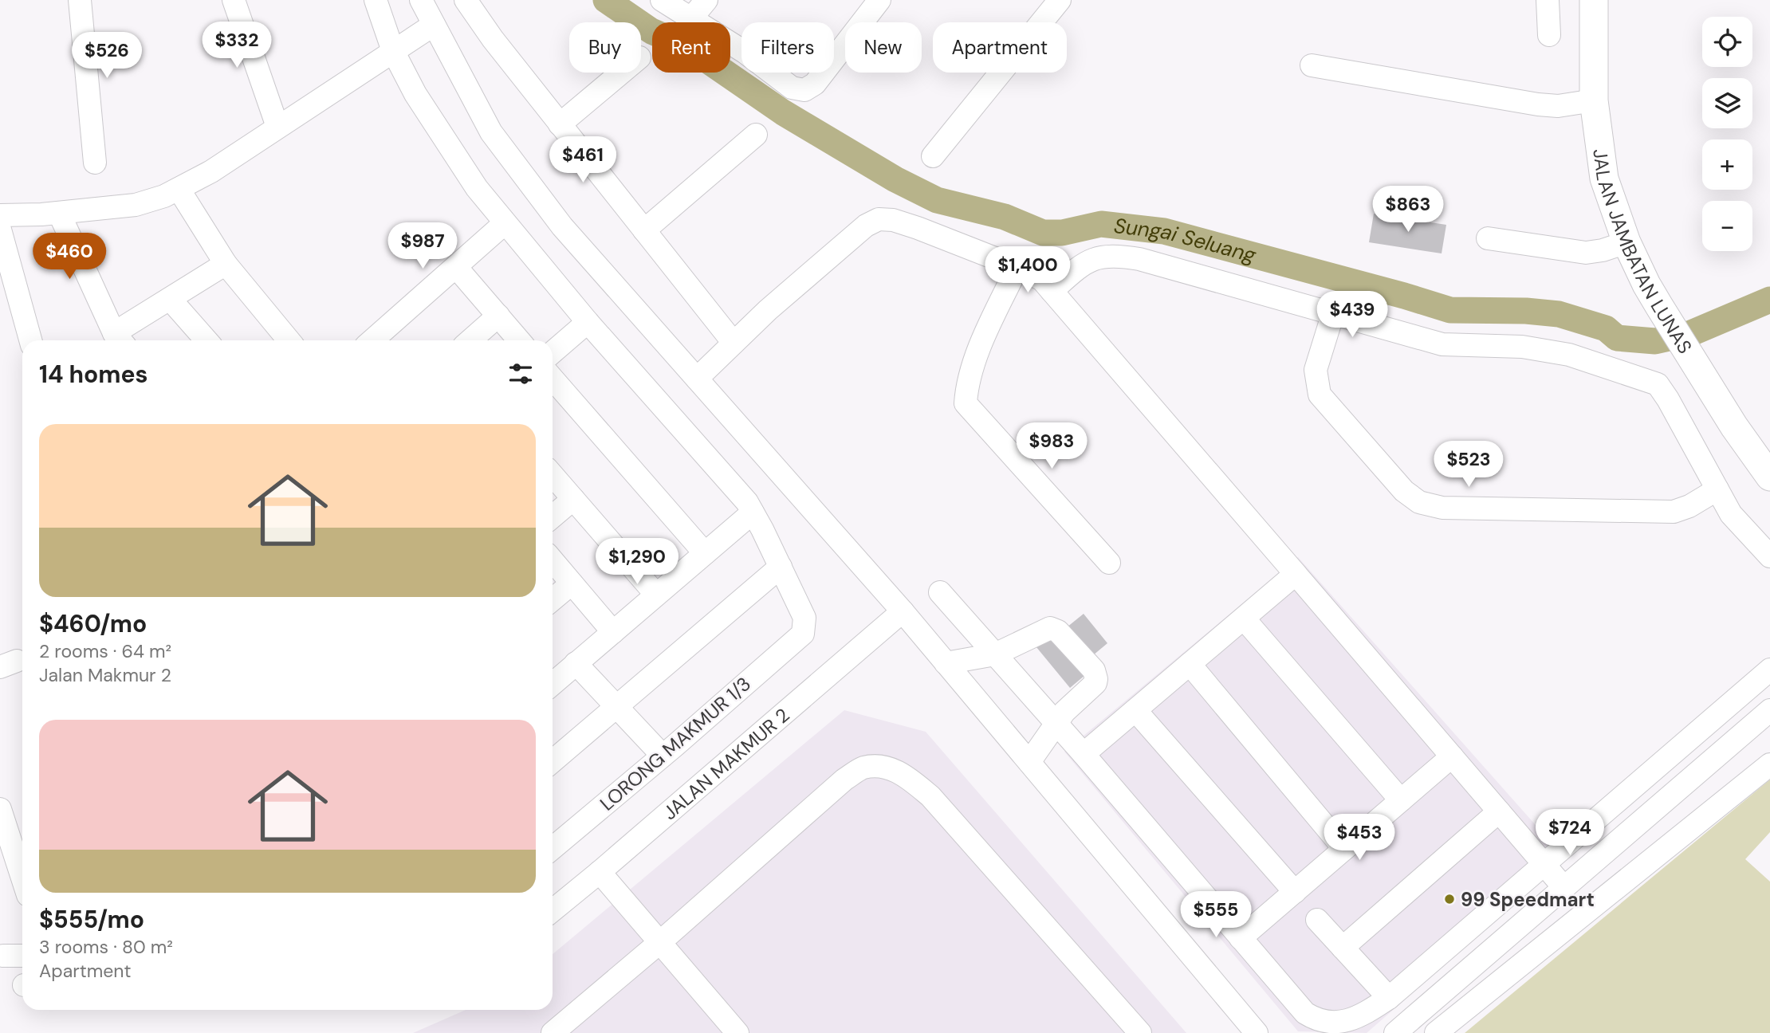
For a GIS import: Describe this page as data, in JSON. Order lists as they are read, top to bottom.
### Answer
{
  "streets": {
    "main road": ["JALAN JAMBATAN LUNAS"],
    "street": ["LORONG MAKMUR 1/3", "JALAN MAKMUR 2"]
  },
  "water": ["Sungai Seluang"],
  "places": ["99 Speedmart"],
  "page": {
    "map_buttons": ["+", "−"],
    "price": [
      "$332",
      "$526",
      "$461",
      "$863",
      "$987",
      "$460",
      "$1,400",
      "$439",
      "$983",
      "$523",
      "$1,290",
      "$724",
      "$453",
      "$555"
    ],
    "chip": [
      "Buy",
      "Rent",
      "Filters",
      "New",
      "Apartment"
    ],
    "heading": "14 homes",
    "list": [
      {
        "name": "$460/mo",
        "note": "2 rooms · 64 m² · Jalan Makmur 2"
      },
      {
        "name": "$555/mo",
        "note": "3 rooms · 80 m² · Apartment"
      }
    ]
  }
}
